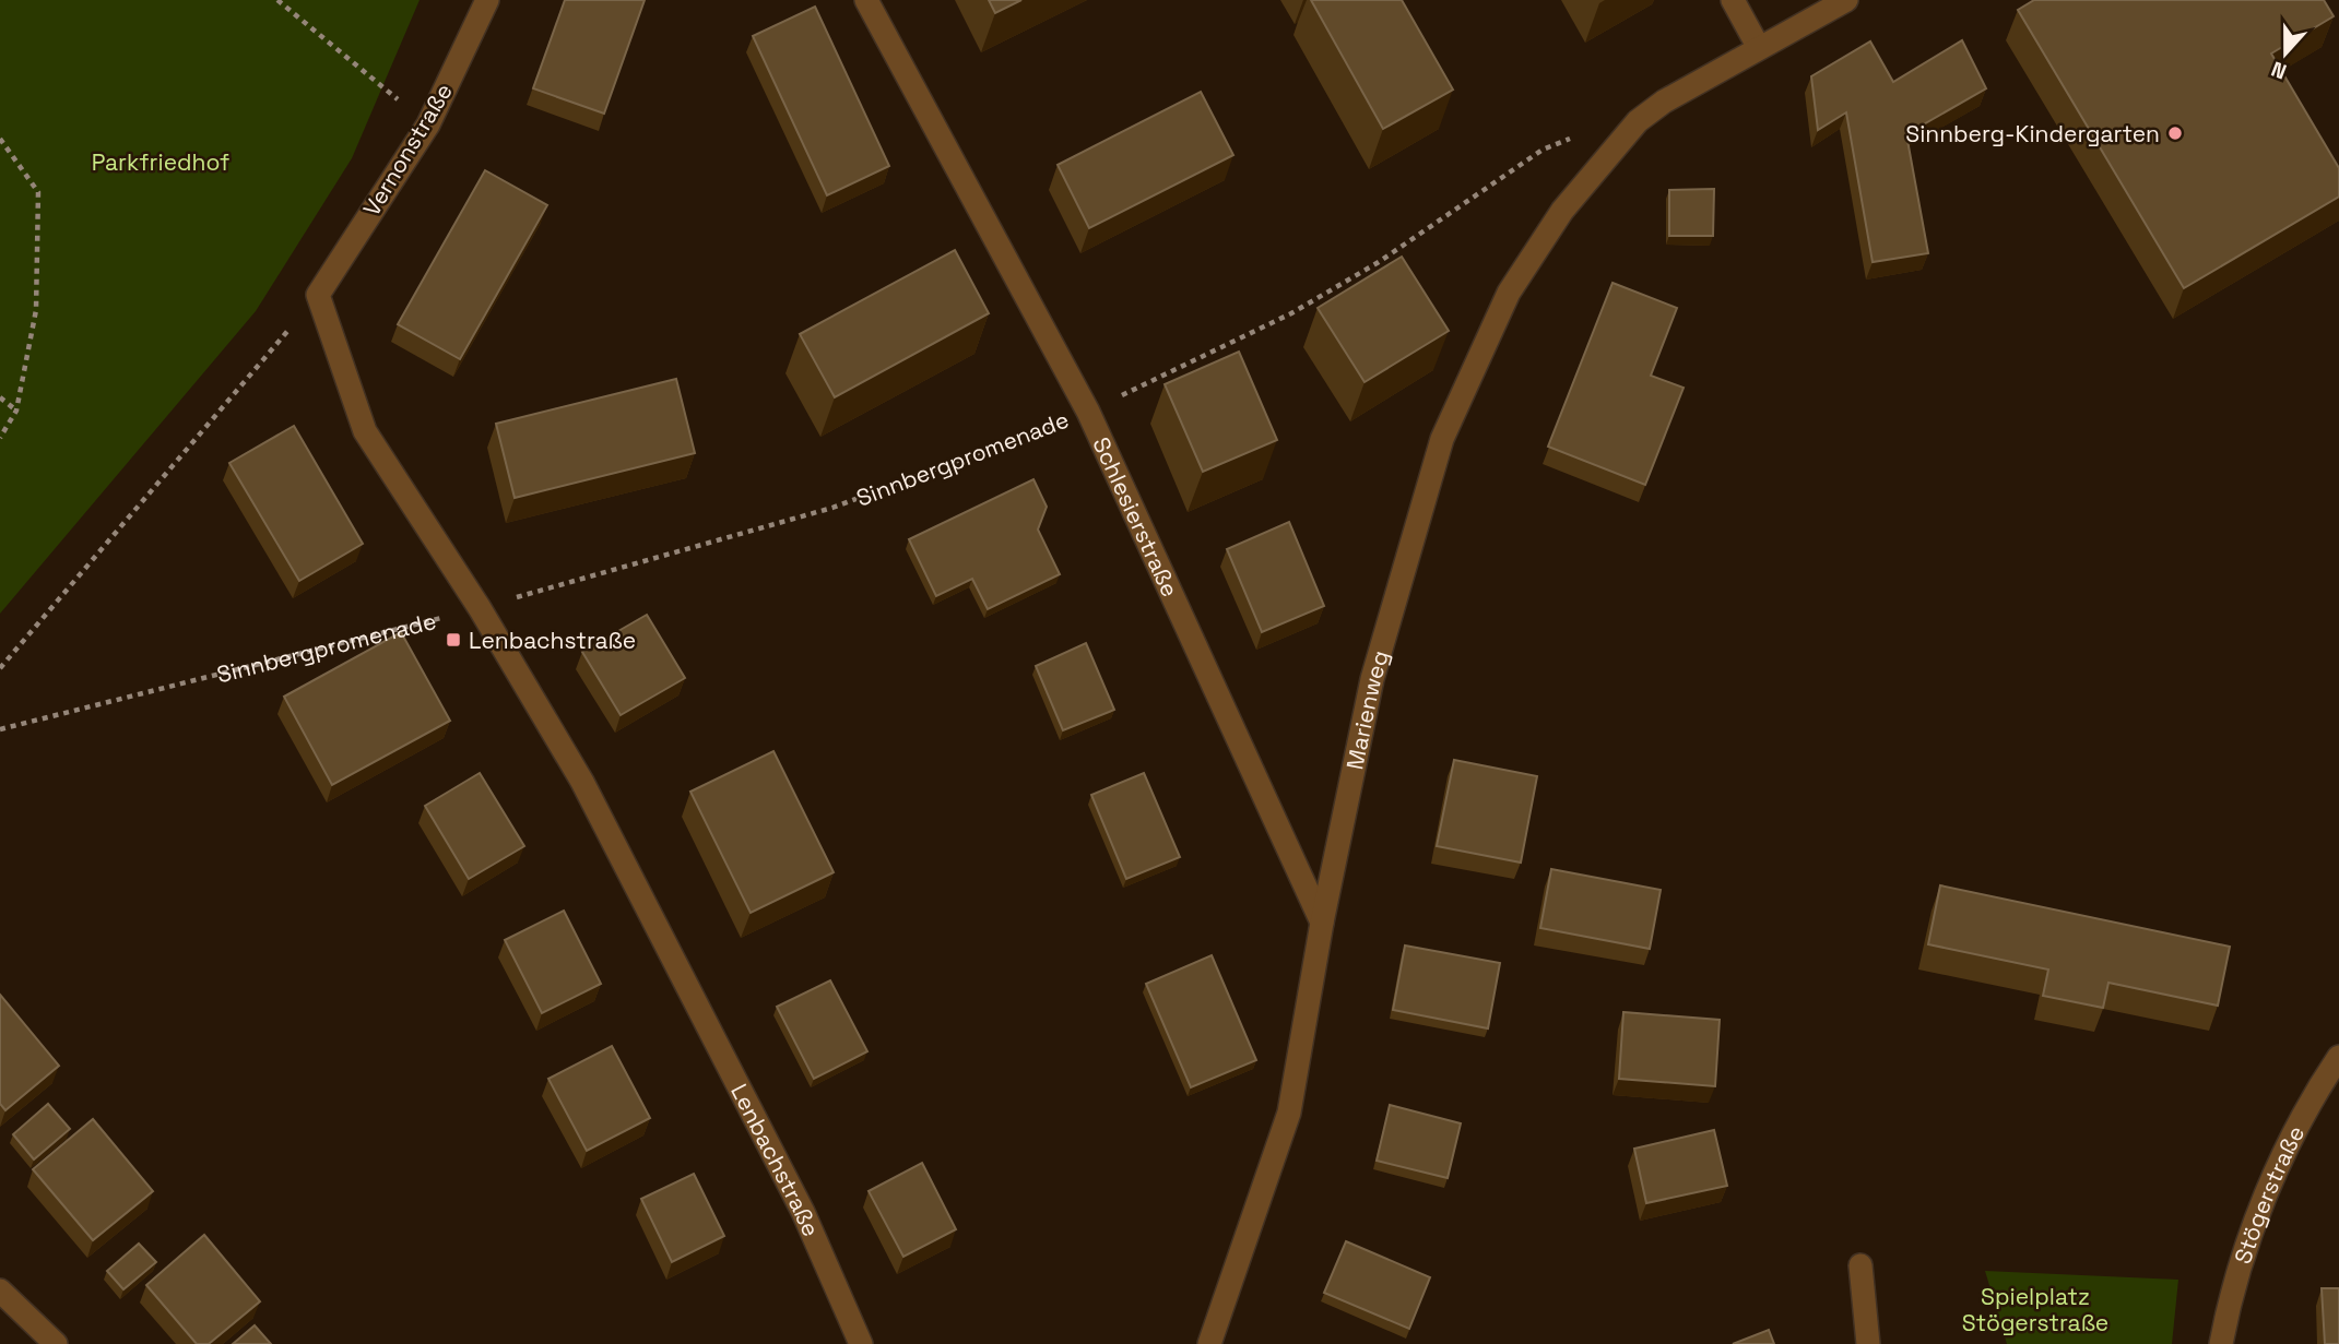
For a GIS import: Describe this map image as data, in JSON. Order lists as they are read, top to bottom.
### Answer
{
  "streets": {
    "street": [
      "Vernonstraße",
      "Schlesierstraße",
      "Marienweg",
      "Lenbachstraße",
      "Stögerstraße"
    ],
    "path": ["Sinnbergpromenade"]
  },
  "crossings": [
    ["Vernonstraße", "Lenbachstraße"],
    ["Sinnbergpromenade", "Schlesierstraße"],
    ["Sinnbergpromenade", "Marienweg"],
    ["Sinnbergpromenade", "Lenbachstraße"],
    ["Schlesierstraße", "Marienweg"]
  ],
  "parks": ["Parkfriedhof", "Spielplatz Stögerstraße"],
  "places": {
    "other": ["Sinnberg-Kindergarten"],
    "transit": ["Lenbachstraße"]
  },
  "north": "bottom"
}
